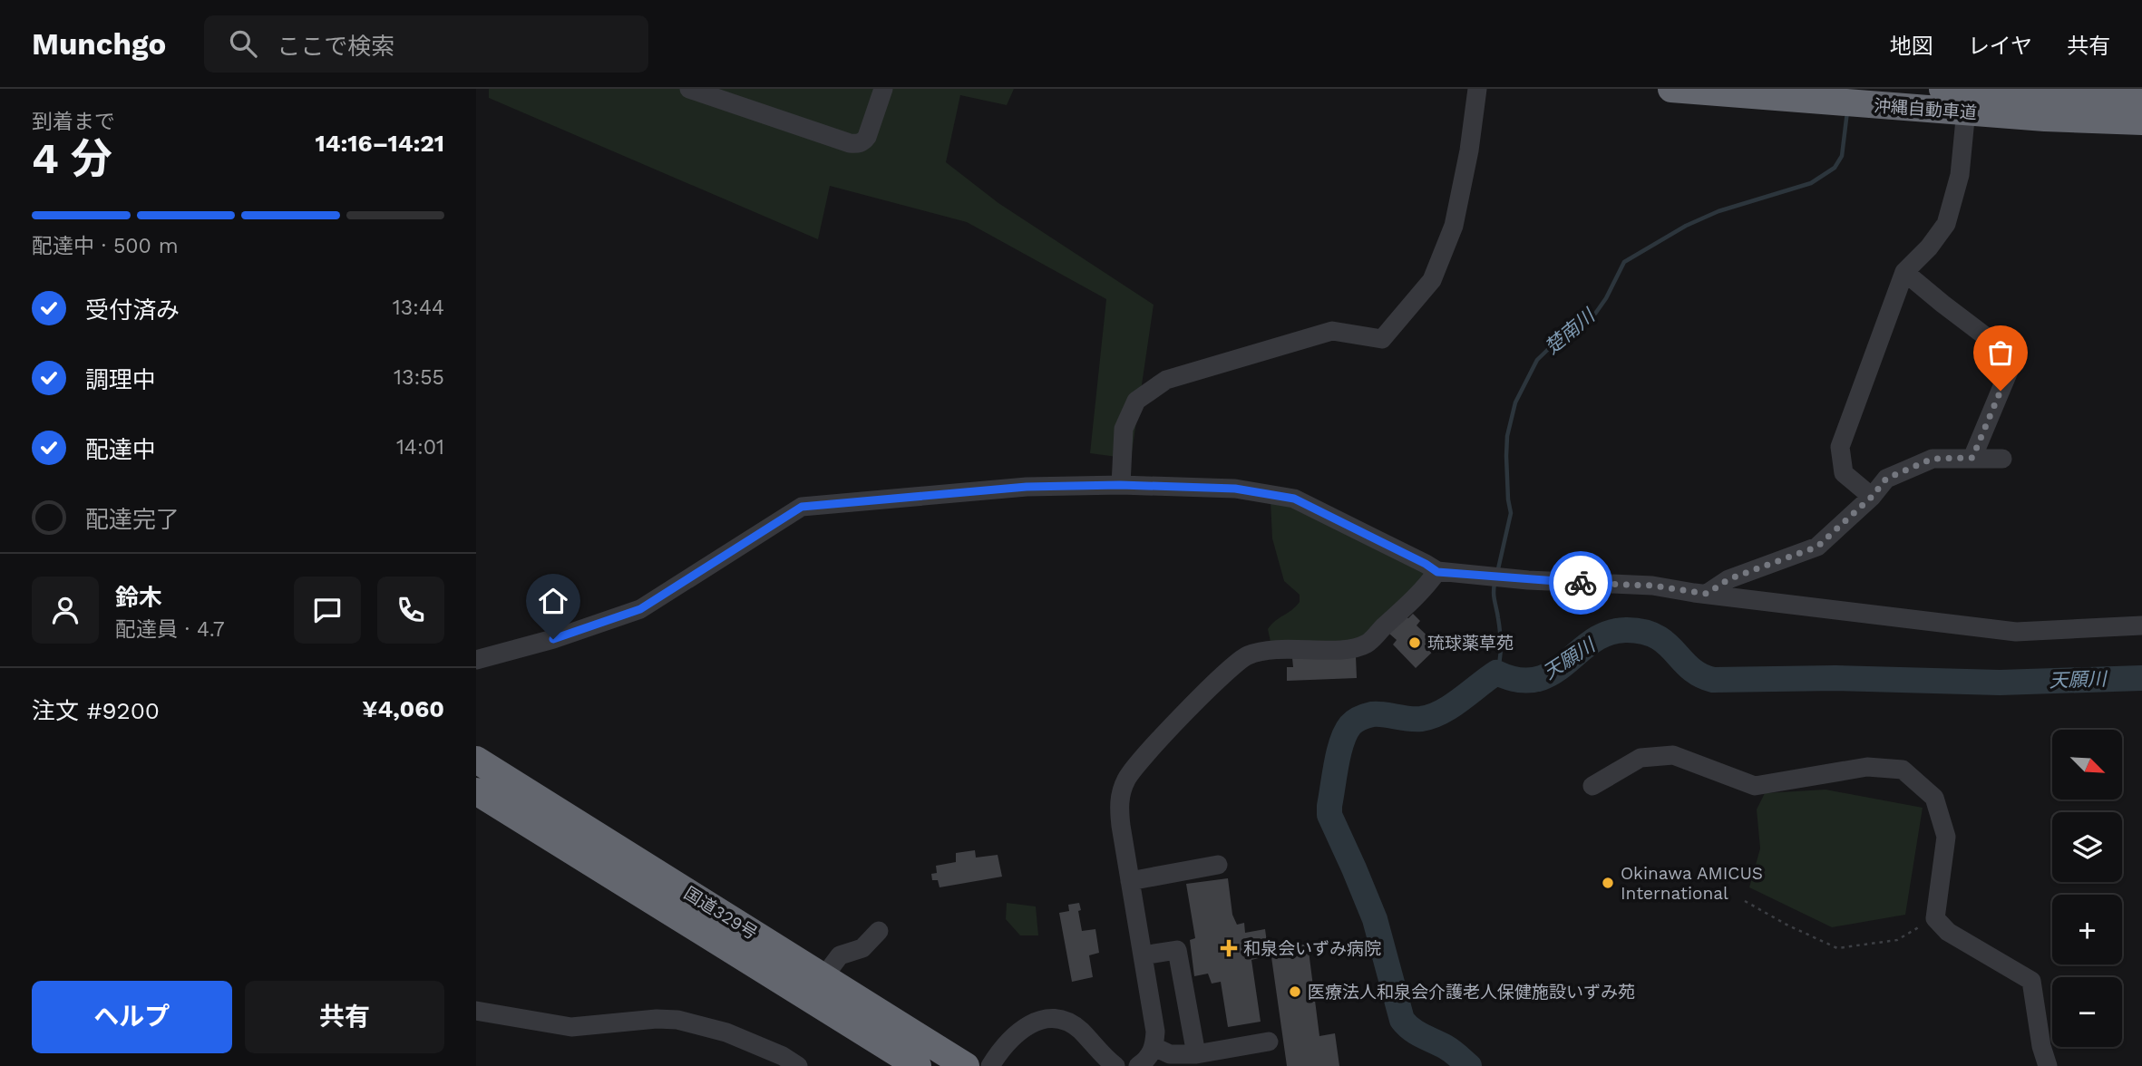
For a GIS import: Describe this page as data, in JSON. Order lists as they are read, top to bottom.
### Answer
{
  "streets": {
    "highway": ["沖縄自動車道", "国道329号"]
  },
  "water": ["楚南川", "天願川"],
  "places": {
    "other": ["琉球薬草苑", "Okinawa AMICUS International", "医療法人和泉会介護老人保健施設いずみ苑"],
    "health": ["和泉会いずみ病院"]
  },
  "north": "bottom right",
  "page": {
    "header": "Munchgo",
    "search": "ここで検索",
    "nav": ["地図", "レイヤ", "共有"],
    "heading": ["4 分", "到着まで", "14:16–14:21"],
    "panel": [
      "鈴木",
      "配達員 · 4.7",
      "注文 #9200",
      "¥4,060"
    ],
    "bar": "配達中 · 500 m",
    "list": [
      ["受付済み", "13:44"],
      ["調理中", "13:55"],
      ["配達中", "14:01"],
      "配達完了"
    ],
    "map_buttons": ["+", "−"],
    "buttons": ["ヘルプ", "共有"]
  }
}
